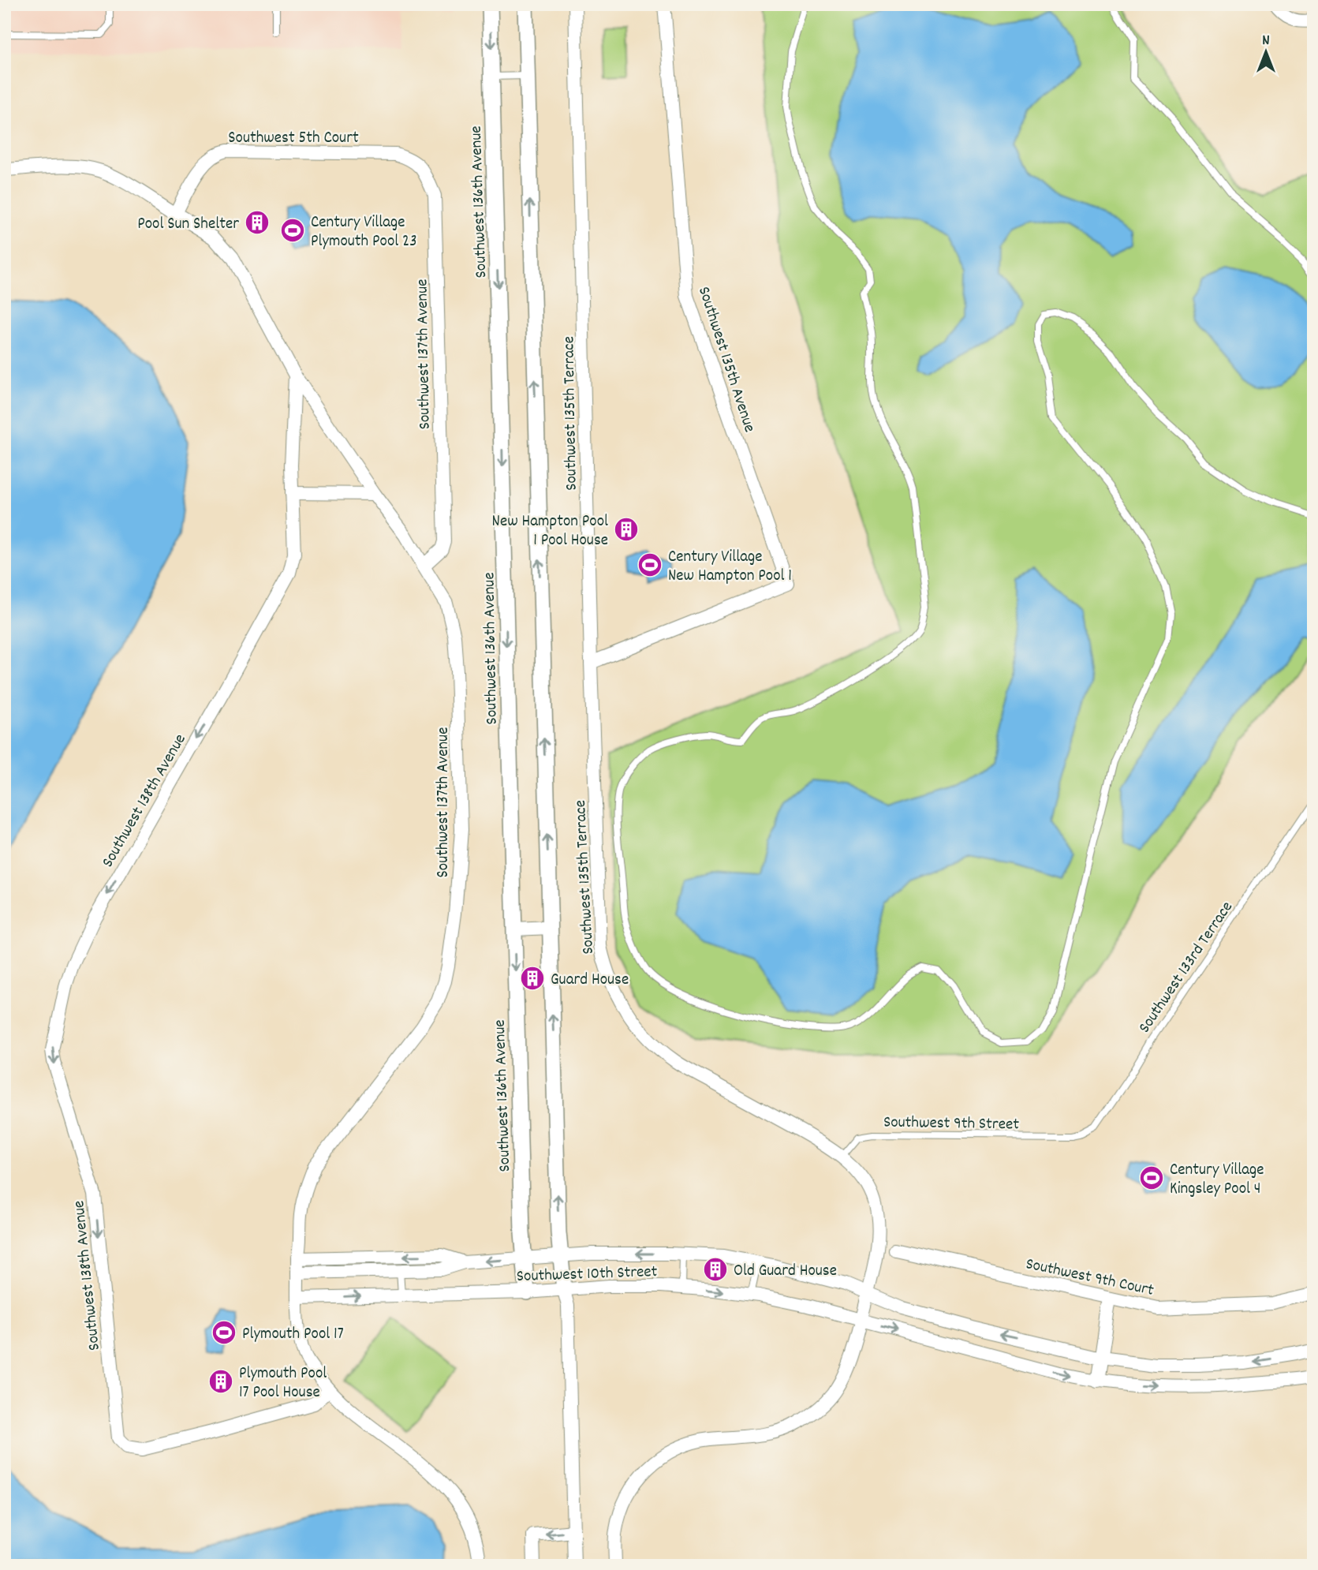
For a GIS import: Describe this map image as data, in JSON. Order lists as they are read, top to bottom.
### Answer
{
  "streets": {
    "street": [
      "Southwest 5th Court",
      "Southwest 136th Avenue",
      "Southwest 137th Avenue",
      "Southwest 135th Avenue",
      "Southwest 135th Terrace",
      "Southwest 138th Avenue",
      "Southwest 10th Street",
      "Southwest 9th Court"
    ],
    "lane": ["Southwest 133rd Terrace", "Southwest 9th Street"]
  },
  "crossings": [
    ["Southwest 5th Court", "Southwest 137th Avenue"],
    ["Southwest 5th Court", "Southwest 138th Avenue"],
    ["Southwest 136th Avenue", "Southwest 10th Street"],
    ["Southwest 137th Avenue", "Southwest 138th Avenue"],
    ["Southwest 137th Avenue", "Southwest 10th Street"],
    ["Southwest 135th Avenue", "Southwest 135th Terrace"],
    ["Southwest 135th Terrace", "Southwest 9th Street"],
    ["Southwest 135th Terrace", "Southwest 10th Street"],
    ["Southwest 133rd Terrace", "Southwest 9th Street"]
  ],
  "places": {
    "building": [
      "Pool Sun Shelter",
      "New Hampton Pool 1 Pool House",
      "Guard House",
      "Old Guard House",
      "Plymouth Pool 17 Pool House"
    ],
    "sports": [
      "Century Village Plymouth Pool 23",
      "Century Village New Hampton Pool 1",
      "Century Village Kingsley Pool 4",
      "Plymouth Pool 17"
    ]
  },
  "north": "top"
}
